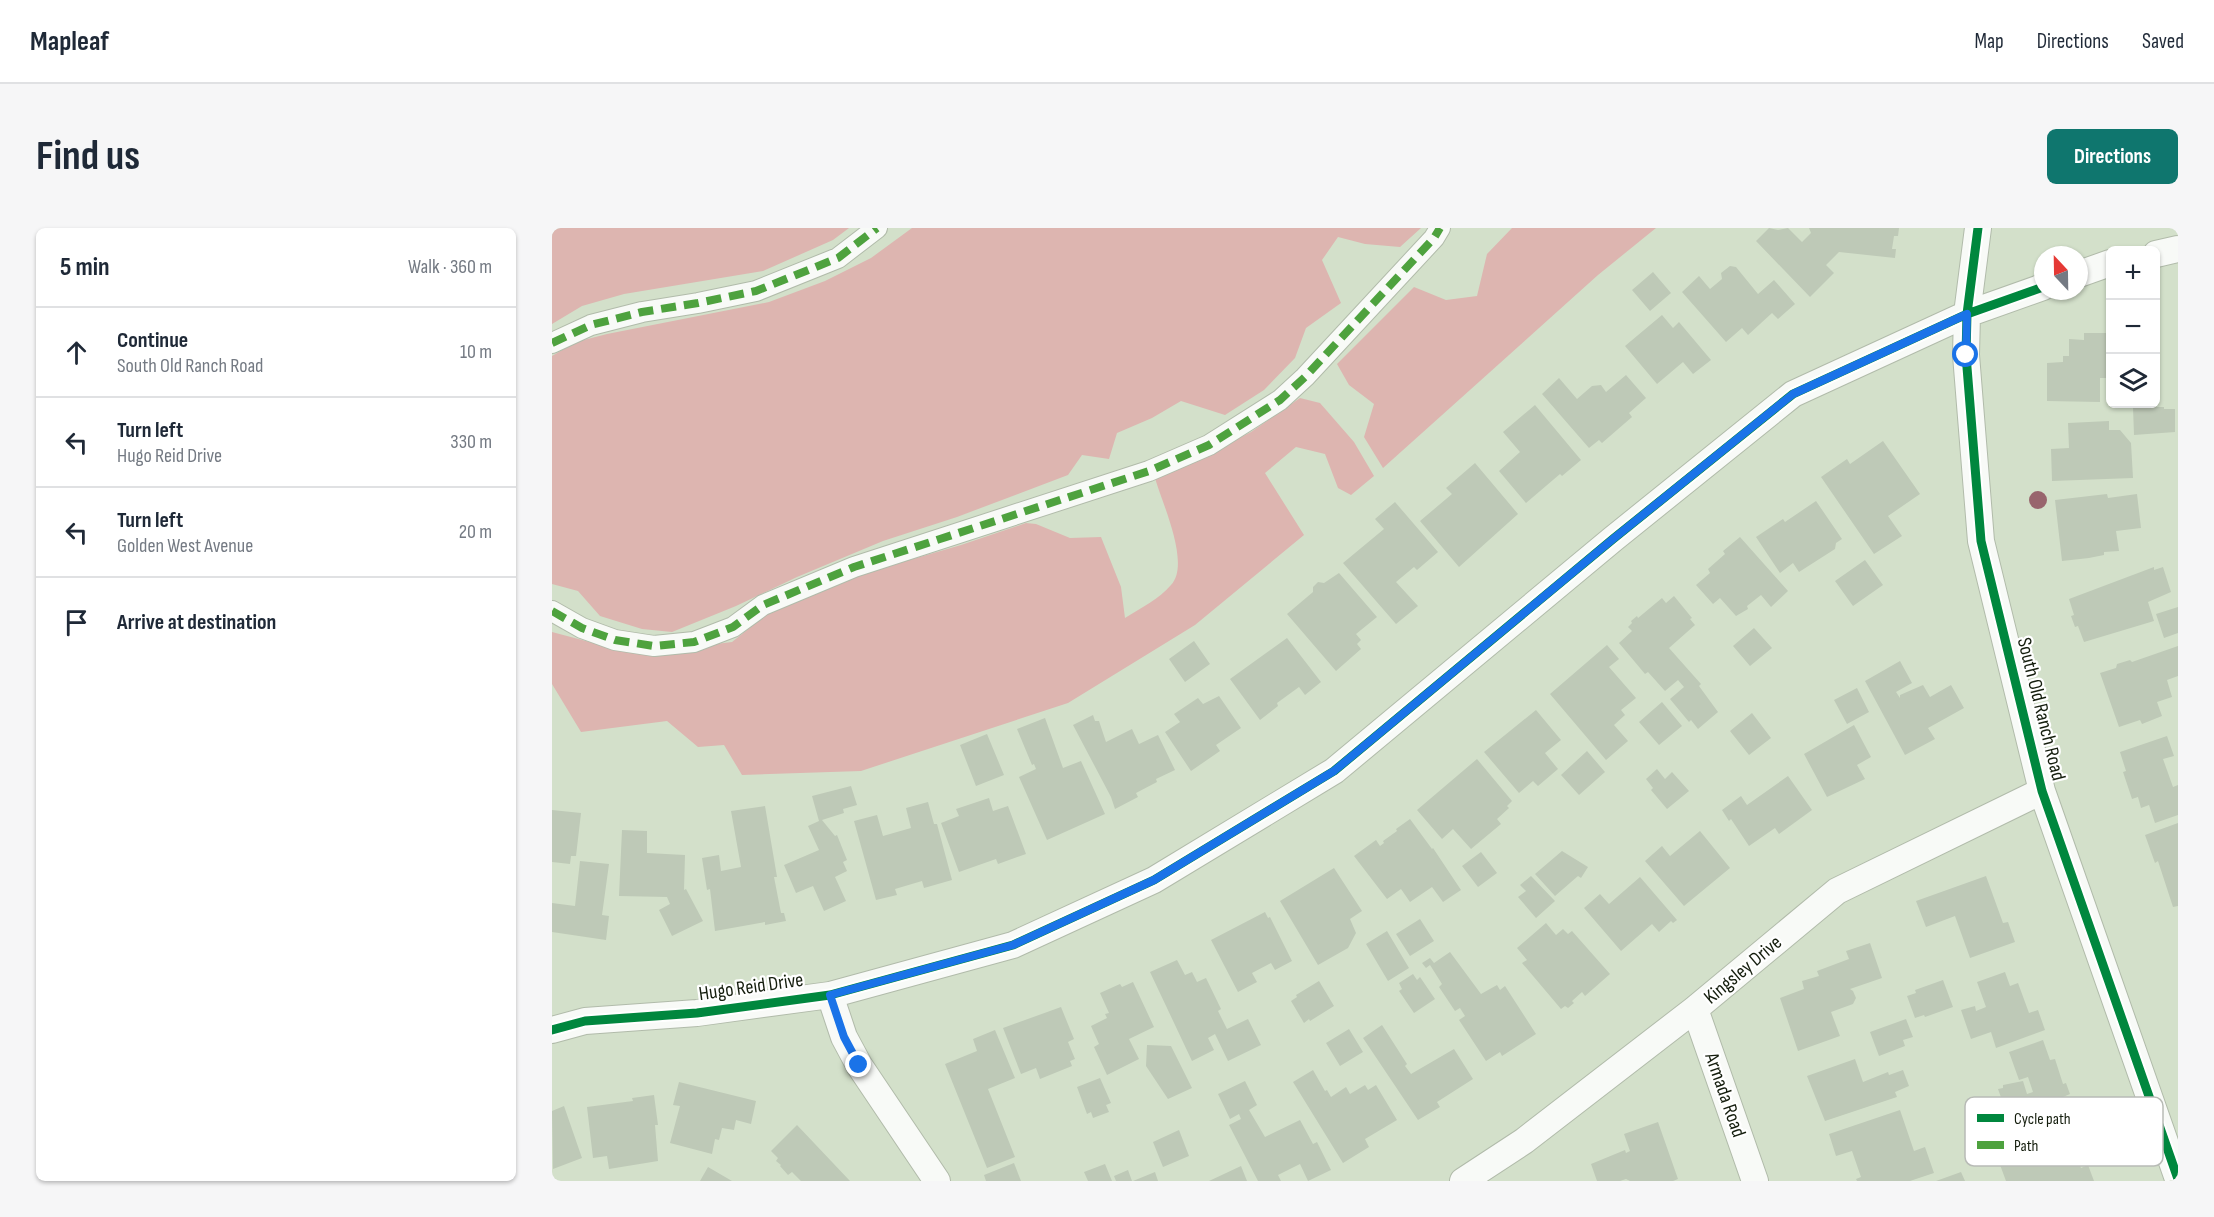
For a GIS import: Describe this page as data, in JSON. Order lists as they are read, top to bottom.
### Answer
{
  "streets": {
    "street": [
      "South Old Ranch Road",
      "Kingsley Drive",
      "Hugo Reid Drive",
      "Armada Road"
    ]
  },
  "crossings": [
    ["South Old Ranch Road", "Kingsley Drive"],
    ["South Old Ranch Road", "Hugo Reid Drive"],
    ["Kingsley Drive", "Armada Road"]
  ],
  "legend": ["Cycle path", "Path"],
  "north": "top",
  "page": {
    "header": "Mapleaf",
    "nav": ["Map", "Directions", "Saved"],
    "buttons": "Directions",
    "title": "Find us",
    "heading": ["5 min", "Walk · 360 m"],
    "map_buttons": ["+", "−"],
    "list": [
      ["Continue", "South Old Ranch Road", "10 m"],
      ["Turn left", "Hugo Reid Drive", "330 m"],
      ["Turn left", "Golden West Avenue", "20 m"],
      "Arrive at destination"
    ]
  }
}
